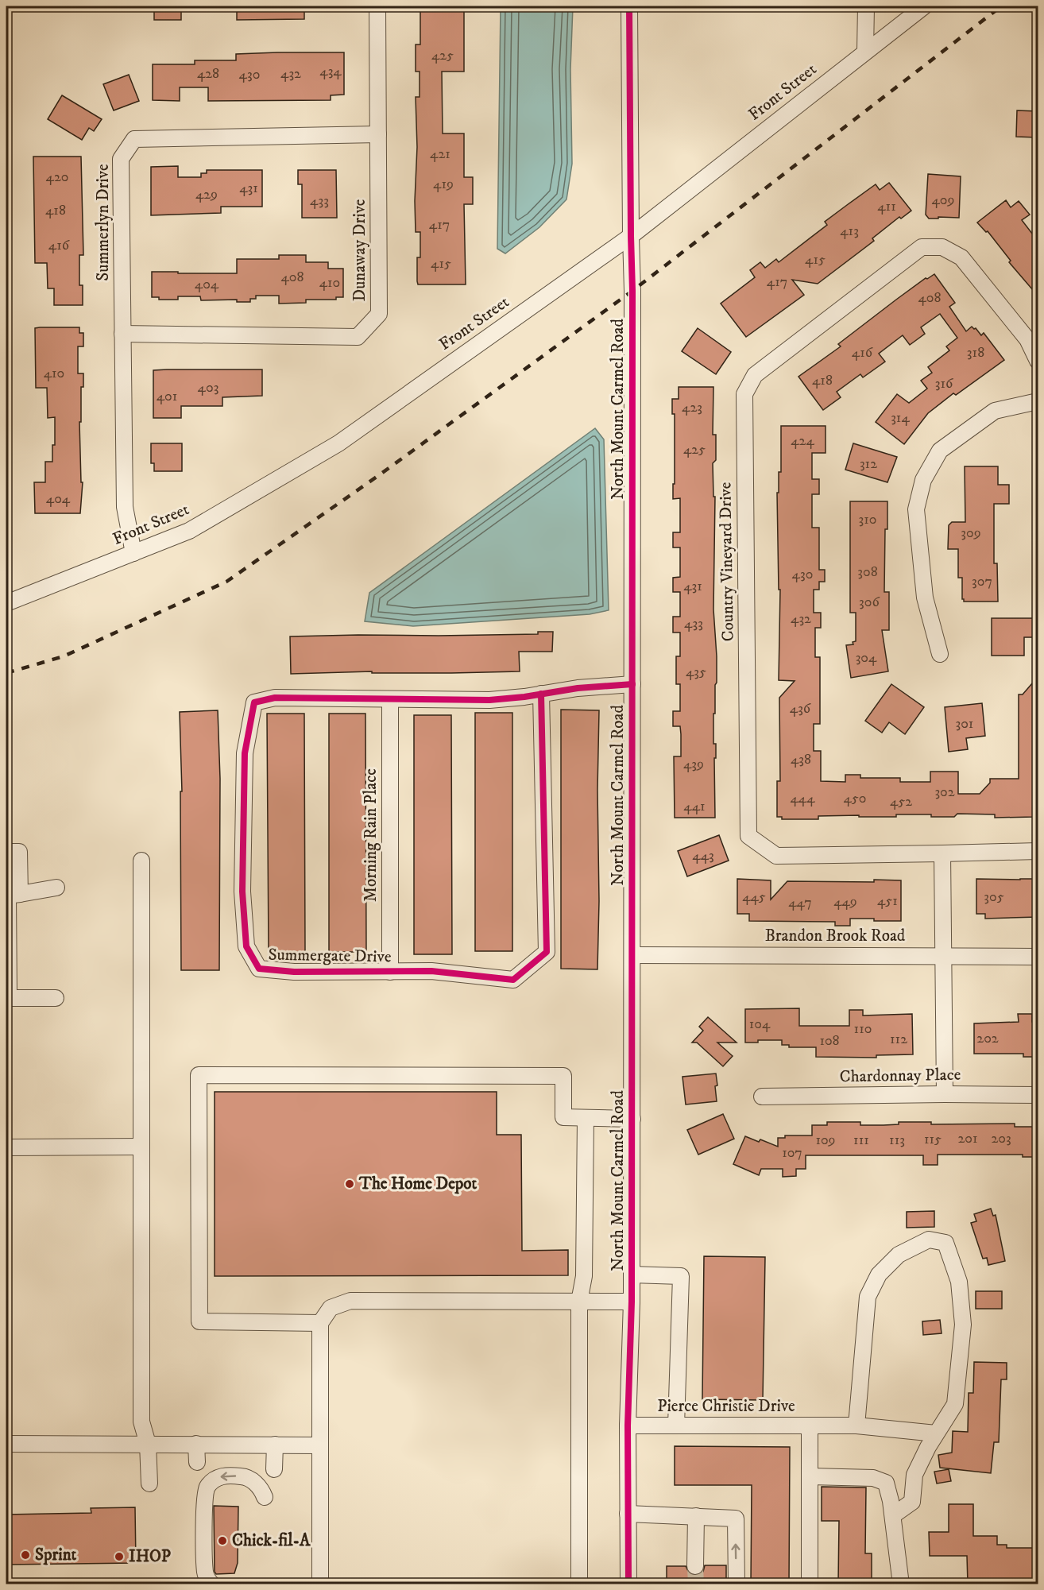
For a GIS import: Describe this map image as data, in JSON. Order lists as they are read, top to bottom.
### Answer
{
  "streets": {
    "street": [
      "Front Street",
      "Summerlyn Drive",
      "Dunaway Drive",
      "North Mount Carmel Road",
      "Country Vineyard Drive",
      "Morning Rain Place",
      "Brandon Brook Road",
      "Summergate Drive",
      "Chardonnay Place",
      "Pierce Christie Drive"
    ]
  },
  "crossings": [
    ["Front Street", "Summerlyn Drive"],
    ["Front Street", "North Mount Carmel Road"],
    ["Summerlyn Drive", "Dunaway Drive"],
    ["North Mount Carmel Road", "Brandon Brook Road"],
    ["North Mount Carmel Road", "Summergate Drive"],
    ["North Mount Carmel Road", "Pierce Christie Drive"],
    ["Morning Rain Place", "Summergate Drive"]
  ],
  "places": [
    "The Home Depot",
    "Chick-fil-A",
    "Sprint",
    "IHOP"
  ],
  "house_numbers": [
    "425",
    "434",
    "428",
    "432",
    "430",
    "421",
    "420",
    "419",
    "431",
    "429",
    "409",
    "433",
    "411",
    "418",
    "417",
    "413",
    "416",
    "415",
    "415",
    "408",
    "417",
    "410",
    "404",
    "408",
    "416",
    "318",
    "410",
    "418",
    "316",
    "403",
    "401",
    "423",
    "314",
    "424",
    "425",
    "312",
    "404",
    "310",
    "309",
    "308",
    "430",
    "307",
    "431",
    "306",
    "432",
    "433",
    "304",
    "435",
    "436",
    "301",
    "438",
    "439",
    "302",
    "444",
    "450",
    "452",
    "441",
    "443",
    "445",
    "305",
    "451",
    "449",
    "447",
    "104",
    "110",
    "202",
    "112",
    "108",
    "201",
    "203",
    "115",
    "109",
    "111",
    "113",
    "107"
  ]
}
